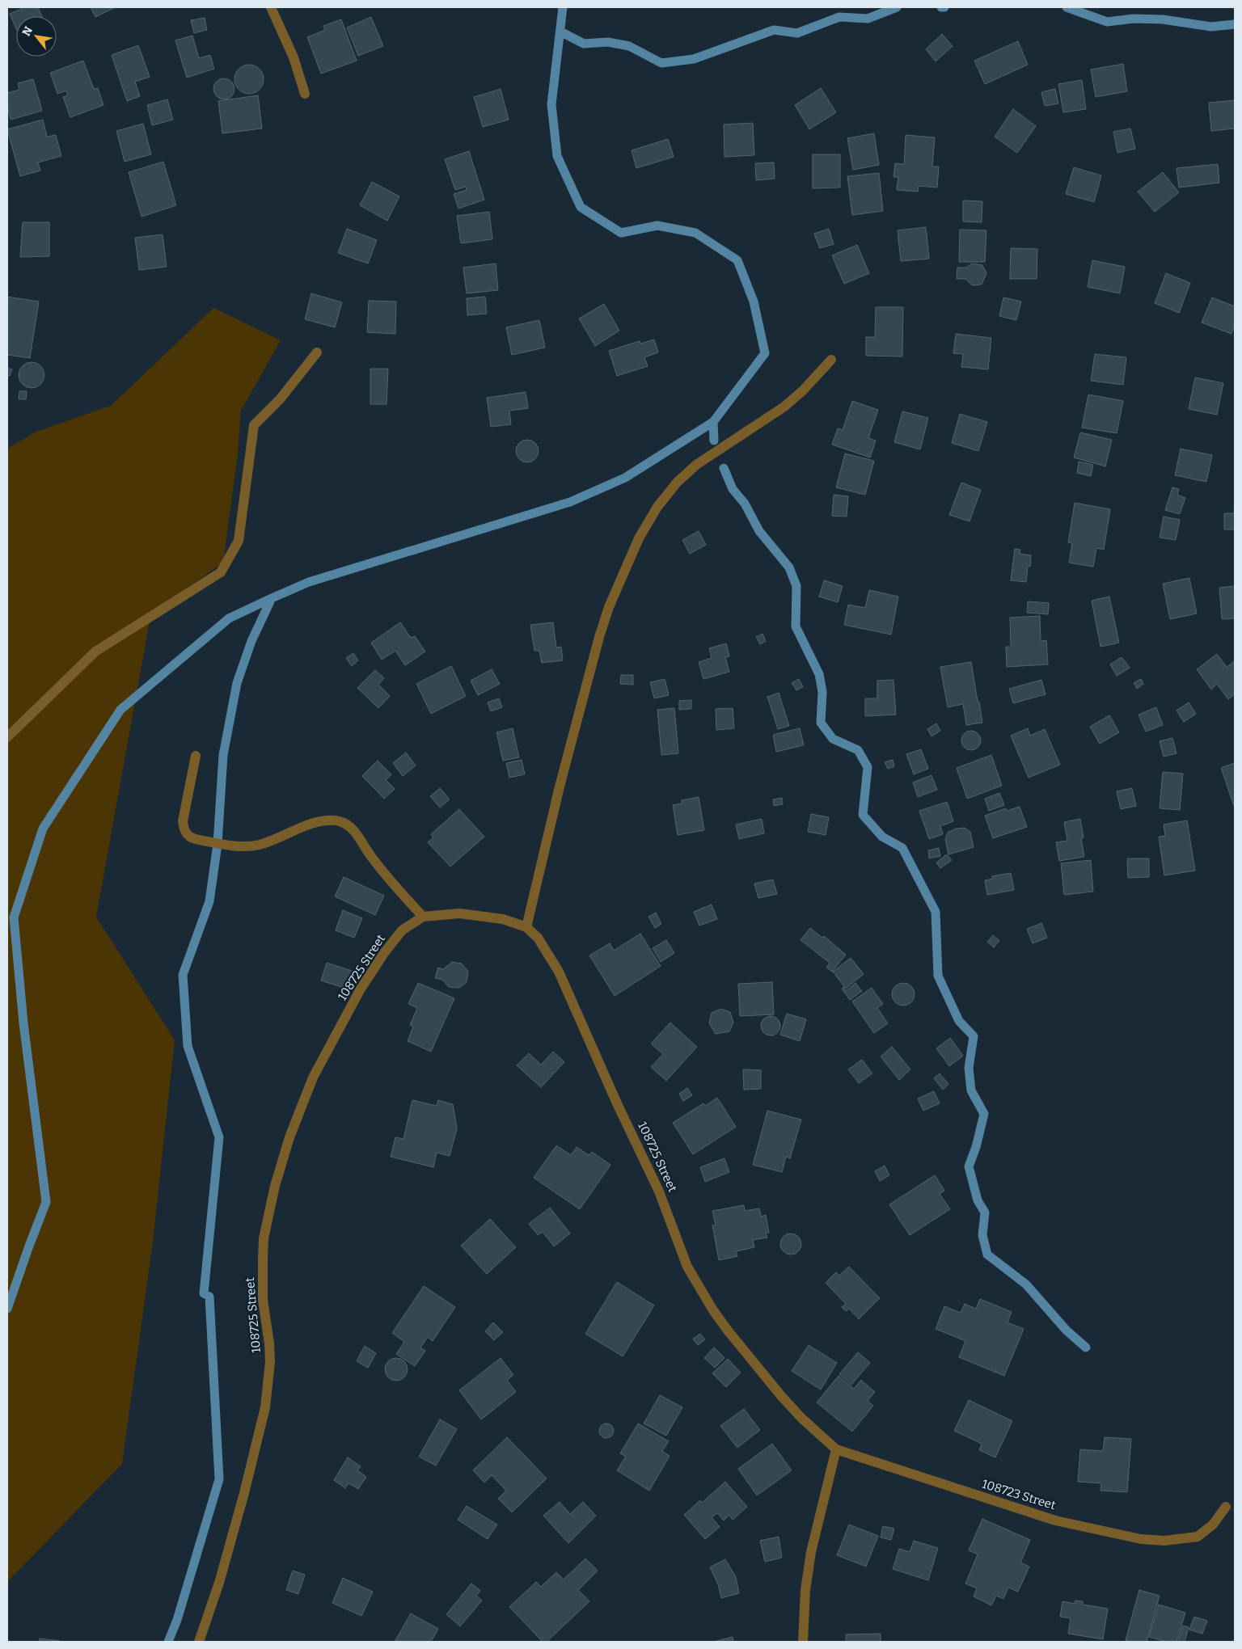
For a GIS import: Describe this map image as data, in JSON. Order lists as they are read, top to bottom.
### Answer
{
  "streets": {
    "street": ["108725 Street", "108723 Street"]
  },
  "crossings": [
    ["108725 Street", "108723 Street"]
  ],
  "north": "top left"
}
